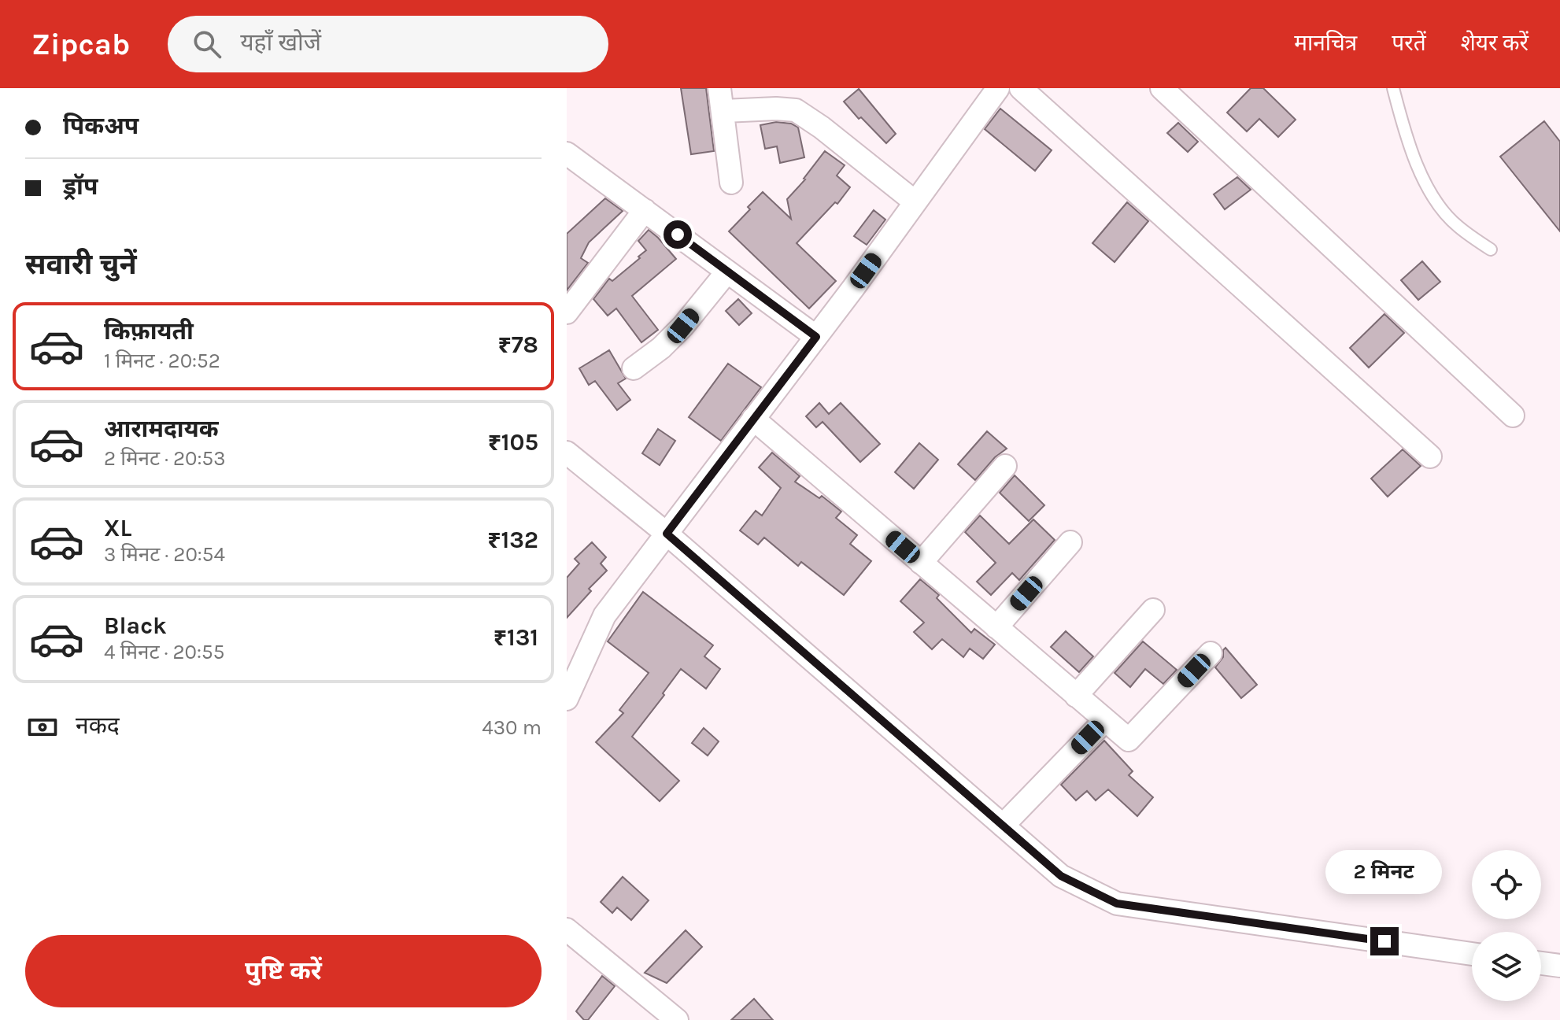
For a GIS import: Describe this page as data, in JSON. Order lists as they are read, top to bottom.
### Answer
{
  "page": {
    "header": "Zipcab",
    "search": "यहाँ खोजें",
    "nav": ["मानचित्र", "परतें", "शेयर करें"],
    "banner": ["पिकअप", "ड्रॉप"],
    "heading": "सवारी चुनें",
    "list": [
      {
        "name": "किफ़ायती",
        "note": "1 मिनट · 20:52",
        "value": "₹78"
      },
      {
        "name": "आरामदायक",
        "note": "2 मिनट · 20:53",
        "value": "₹105"
      },
      {
        "name": "XL",
        "note": "3 मिनट · 20:54",
        "value": "₹132"
      },
      {
        "name": "Black",
        "note": "4 मिनट · 20:55",
        "value": "₹131"
      }
    ],
    "pay": ["नकद", "430 m"],
    "bubble": "2 मिनट",
    "buttons": "पुष्टि करें"
  }
}
